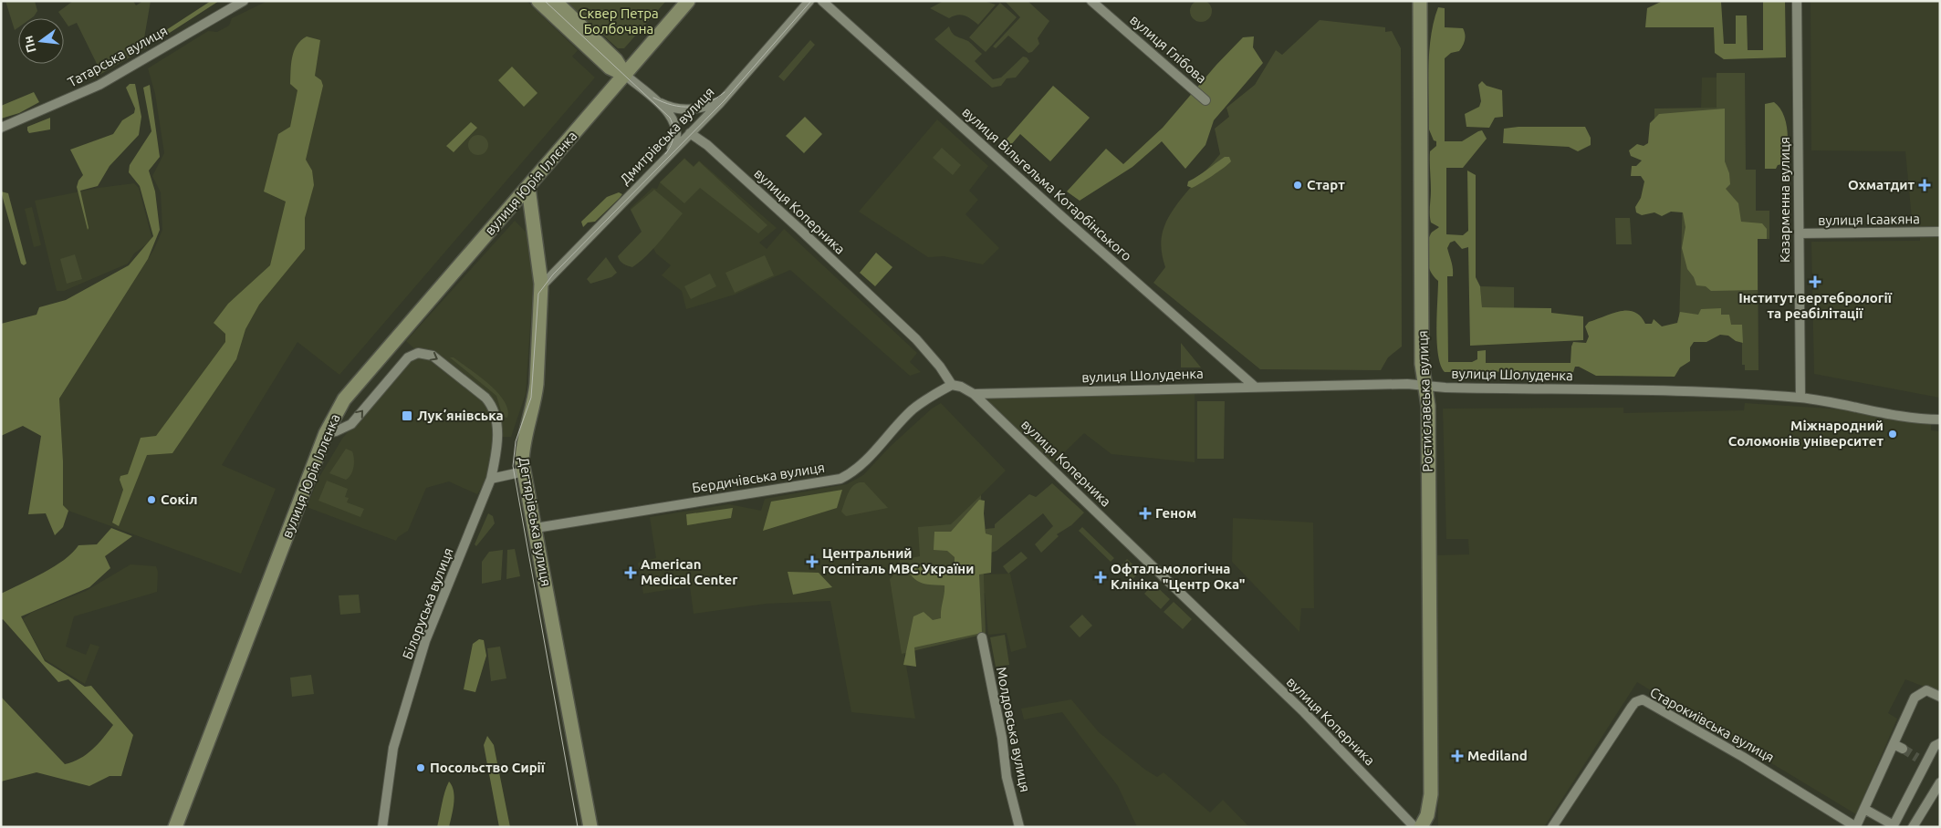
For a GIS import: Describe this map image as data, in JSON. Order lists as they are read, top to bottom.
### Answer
{
  "streets": {
    "main road": ["вулиця Юрія Іллєнка", "Ростиславська вулиця", "Дегтярівська вулиця"],
    "street": [
      "вулиця Глібова",
      "Татарська вулиця",
      "Дмитрівська вулиця",
      "вулиця Вільгельма Котарбінського",
      "Казарменна вулиця",
      "вулиця Коперника",
      "вулиця Ісаакяна",
      "вулиця Шолуденка",
      "Бердичівська вулиця",
      "Білоруська вулиця",
      "Старокиївська вулиця",
      "Молдовська вулиця"
    ]
  },
  "crossings": [
    ["Дмитрівська вулиця", "вулиця Коперника"],
    ["Дмитрівська вулиця", "Дегтярівська вулиця"],
    ["вулиця Юрія Іллєнка", "Дегтярівська вулиця"],
    ["вулиця Юрія Іллєнка", "Білоруська вулиця"],
    ["вулиця Вільгельма Котарбінського", "вулиця Шолуденка"],
    ["Казарменна вулиця", "вулиця Ісаакяна"],
    ["Казарменна вулиця", "вулиця Шолуденка"],
    ["вулиця Коперника", "вулиця Шолуденка"],
    ["вулиця Коперника", "Бердичівська вулиця"],
    ["вулиця Шолуденка", "Ростиславська вулиця"],
    ["Бердичівська вулиця", "Дегтярівська вулиця"]
  ],
  "parks": ["Сквер Петра Болбочана"],
  "places": {
    "other": [
      "Старт",
      "Міжнародний Соломонів університет",
      "Сокіл",
      "Посольство Сирії"
    ],
    "health": [
      "Охматдит",
      "Інститут вертебрології та реабілітації",
      "Геном",
      "Центральний госпіталь МВС України",
      "American Medical Center",
      "Офтальмологічна Клініка \"Центр Ока\"",
      "Mediland"
    ],
    "transit": ["Лукʼянівська"]
  },
  "north": "left"
}
